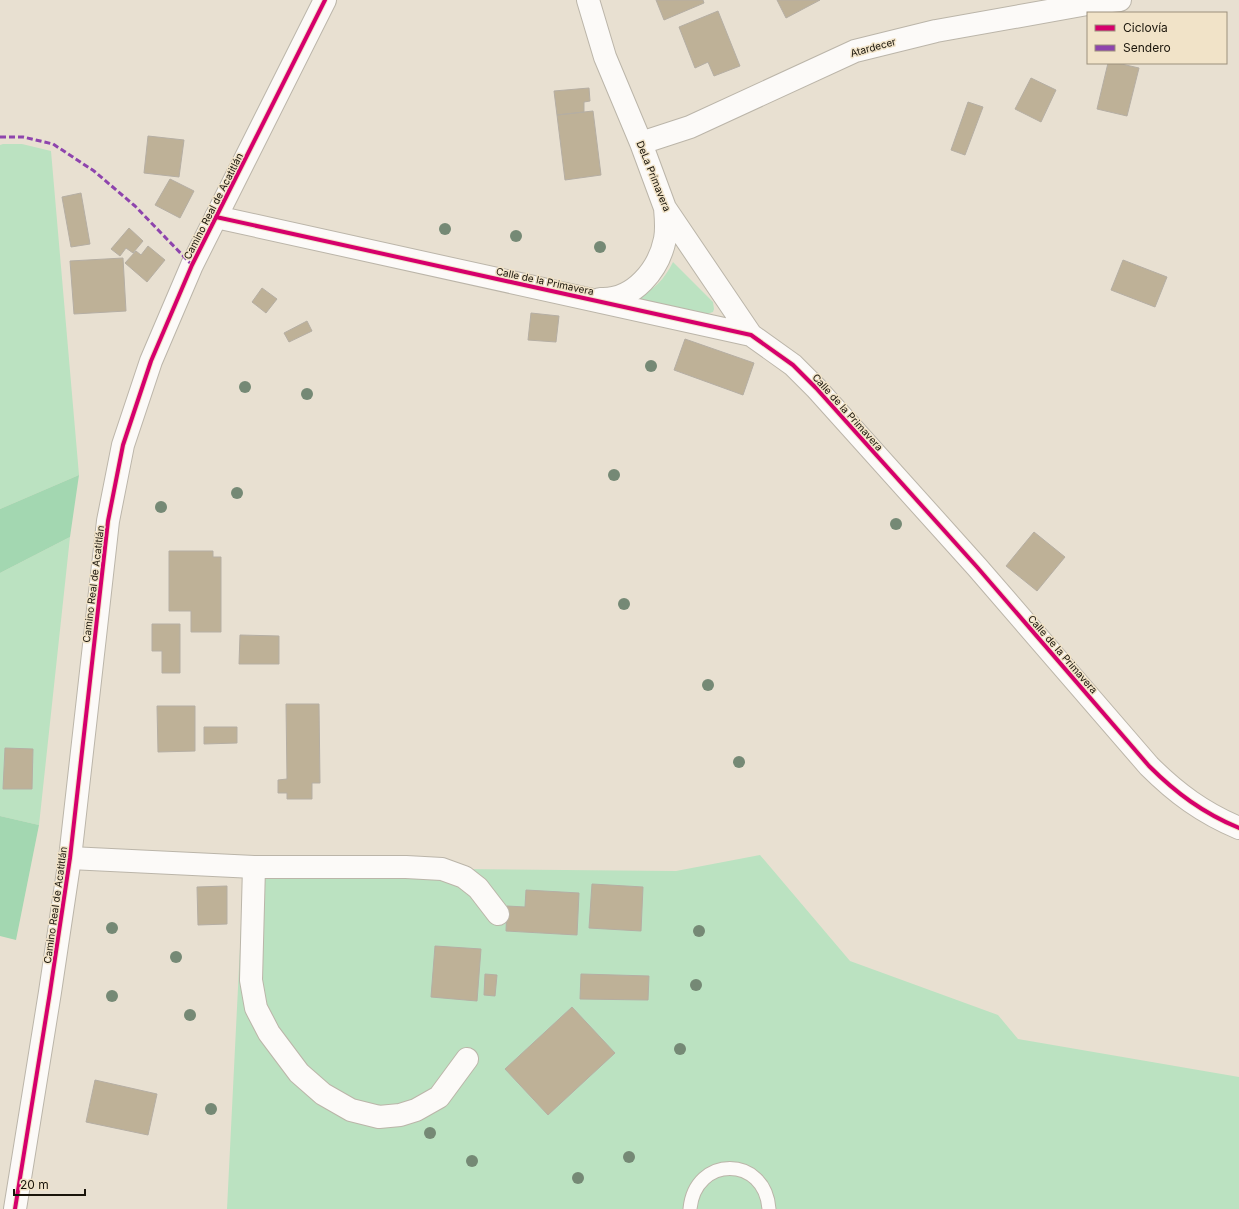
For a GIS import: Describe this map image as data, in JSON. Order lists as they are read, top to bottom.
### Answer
{
  "streets": {
    "street": [
      "Atardecer",
      "DeLa Primavera",
      "Camino Real de Acatitlán",
      "Calle de la Primavera"
    ]
  },
  "crossings": [
    ["Atardecer", "DeLa Primavera"],
    ["DeLa Primavera", "Calle de la Primavera"],
    ["Camino Real de Acatitlán", "Calle de la Primavera"]
  ],
  "legend": ["Ciclovía", "Sendero"],
  "scale_bar": "20 m"
}
